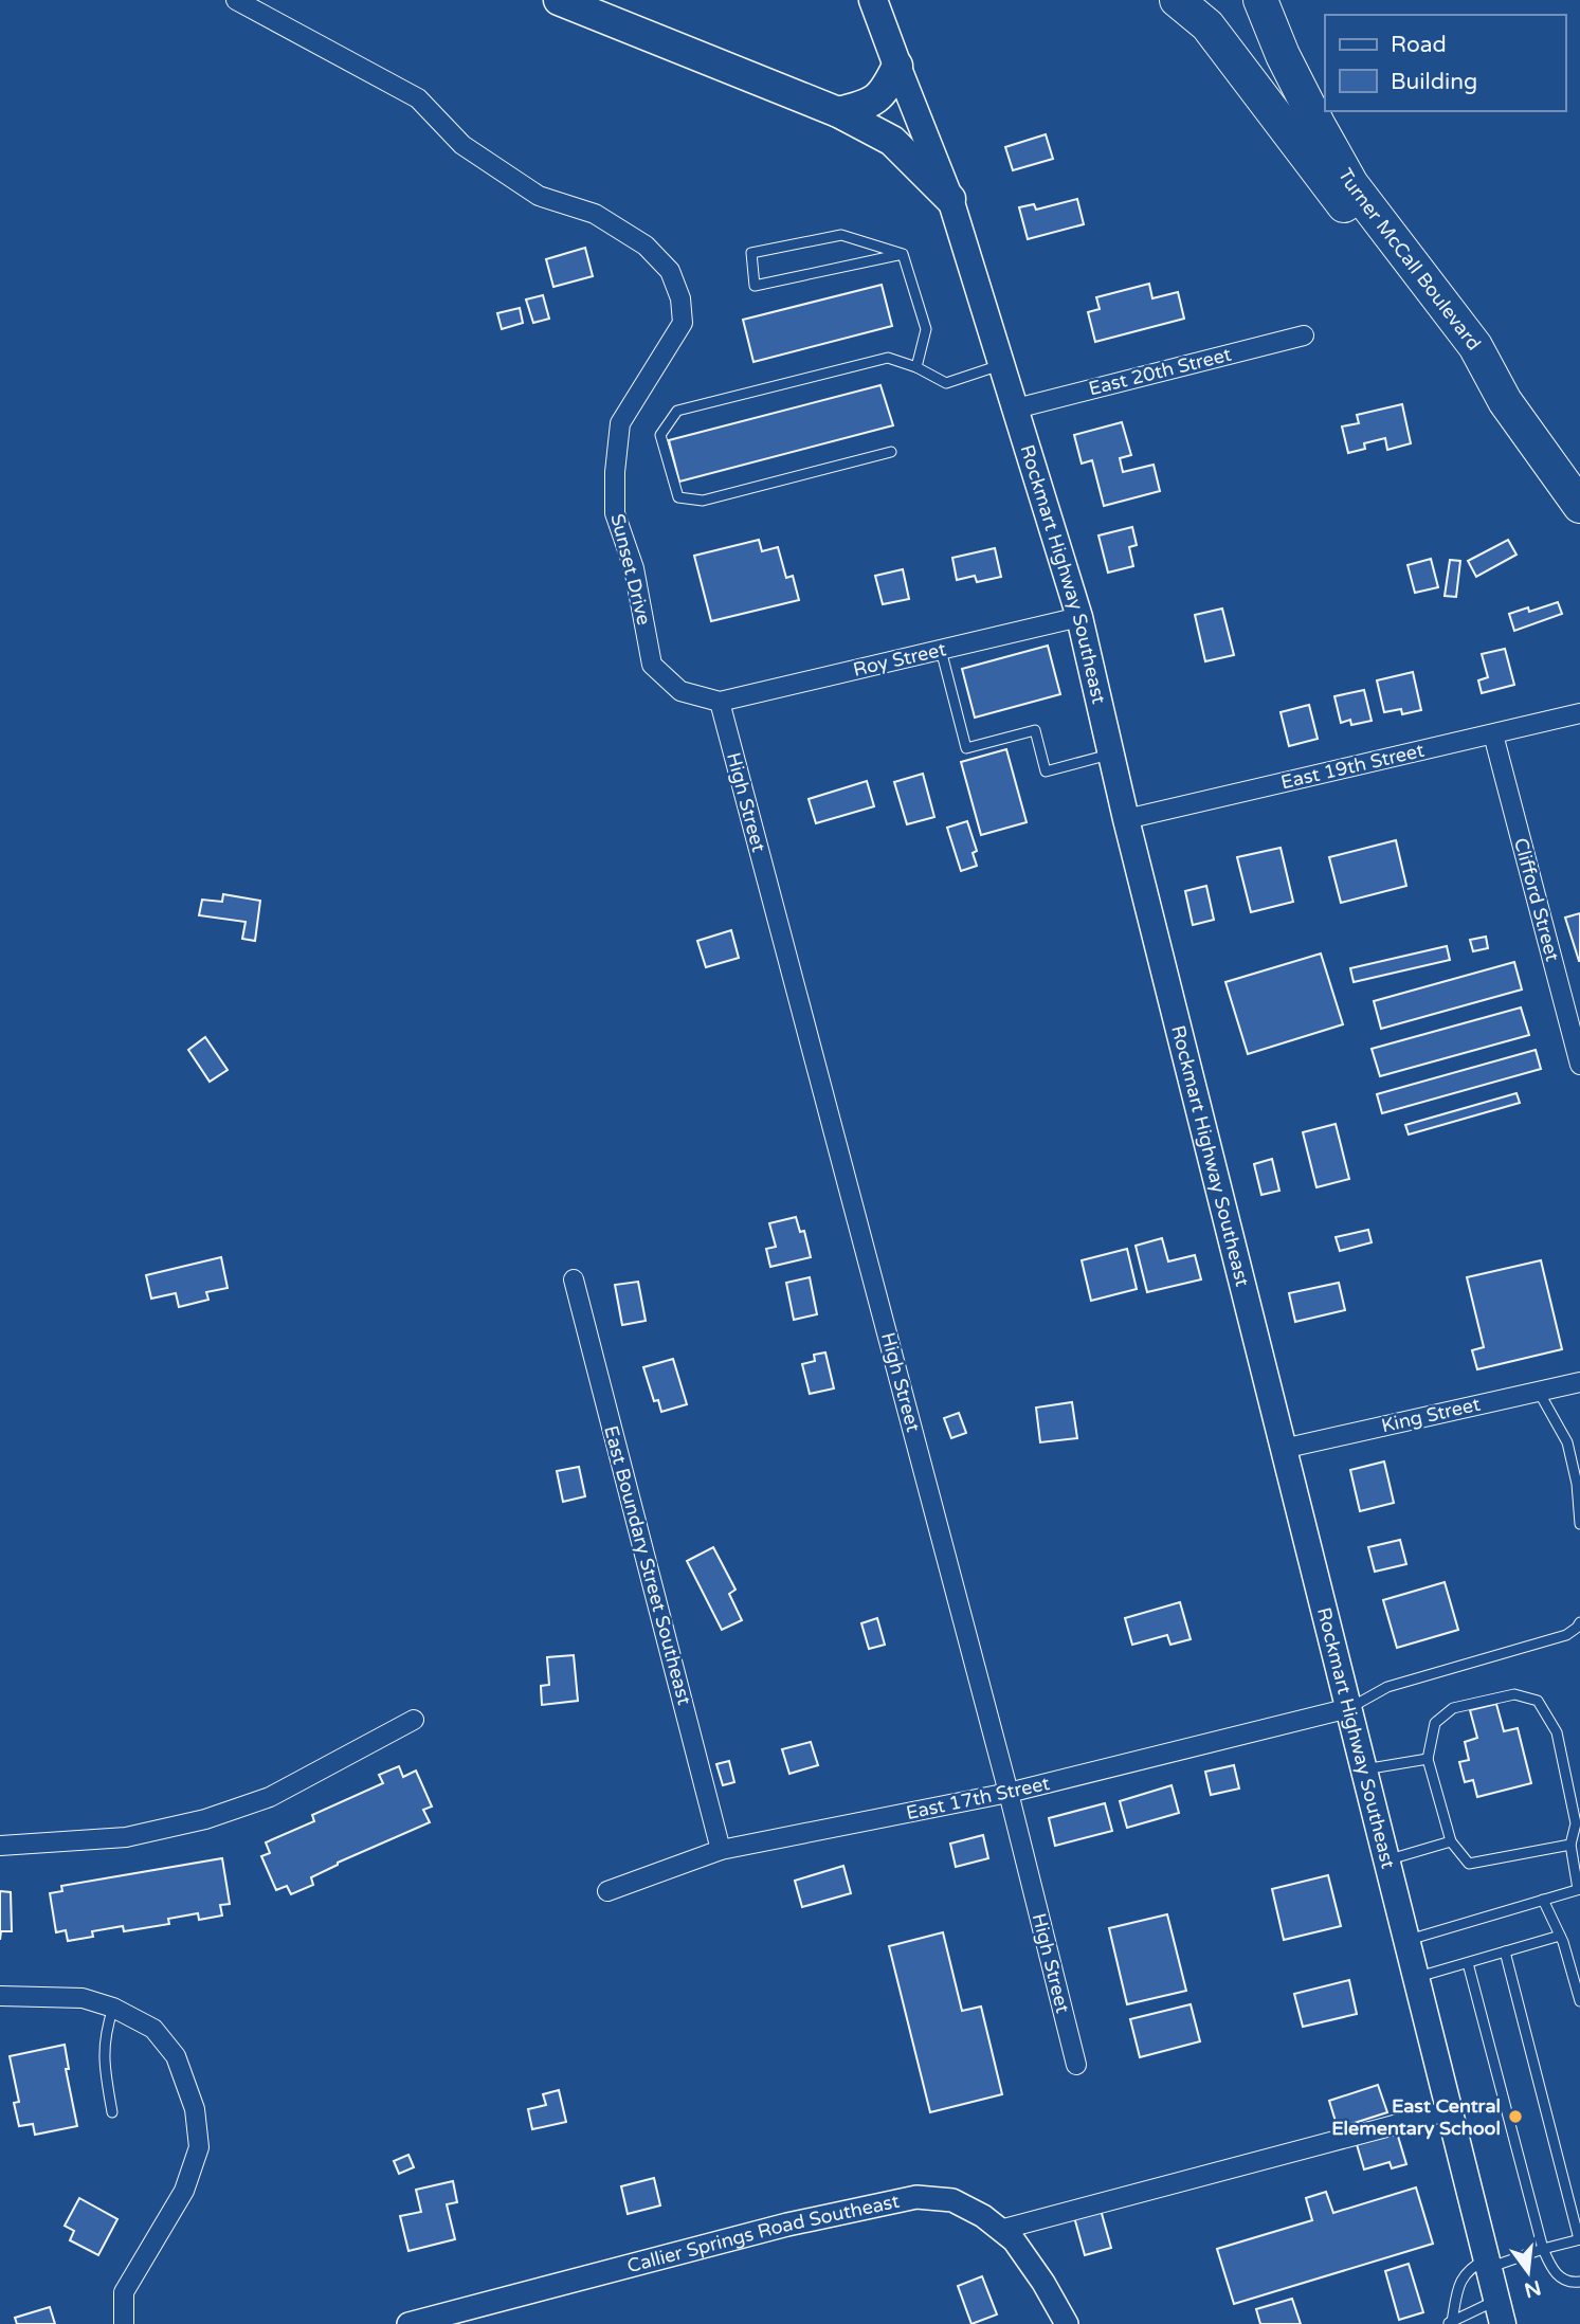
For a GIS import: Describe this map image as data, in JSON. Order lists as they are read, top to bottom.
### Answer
{
  "streets": {
    "highway": ["Turner McCall Boulevard"],
    "main road": ["Rockmart Highway Southeast"],
    "street": [
      "East 20th Street",
      "Sunset Drive",
      "Roy Street",
      "East 19th Street",
      "High Street",
      "Clifford Street",
      "King Street",
      "East Boundary Street Southeast",
      "East 17th Street",
      "Callier Springs Road Southeast"
    ]
  },
  "crossings": [
    ["East 20th Street", "Rockmart Highway Southeast"],
    ["Sunset Drive", "Roy Street"],
    ["Sunset Drive", "High Street"],
    ["Rockmart Highway Southeast", "Roy Street"],
    ["Rockmart Highway Southeast", "East 19th Street"],
    ["Rockmart Highway Southeast", "King Street"],
    ["Rockmart Highway Southeast", "East 17th Street"],
    ["Roy Street", "High Street"],
    ["East 19th Street", "Clifford Street"],
    ["High Street", "East 17th Street"],
    ["East Boundary Street Southeast", "East 17th Street"]
  ],
  "places": ["East Central Elementary School"],
  "legend": ["Road", "Building"],
  "north": "bottom"
}
